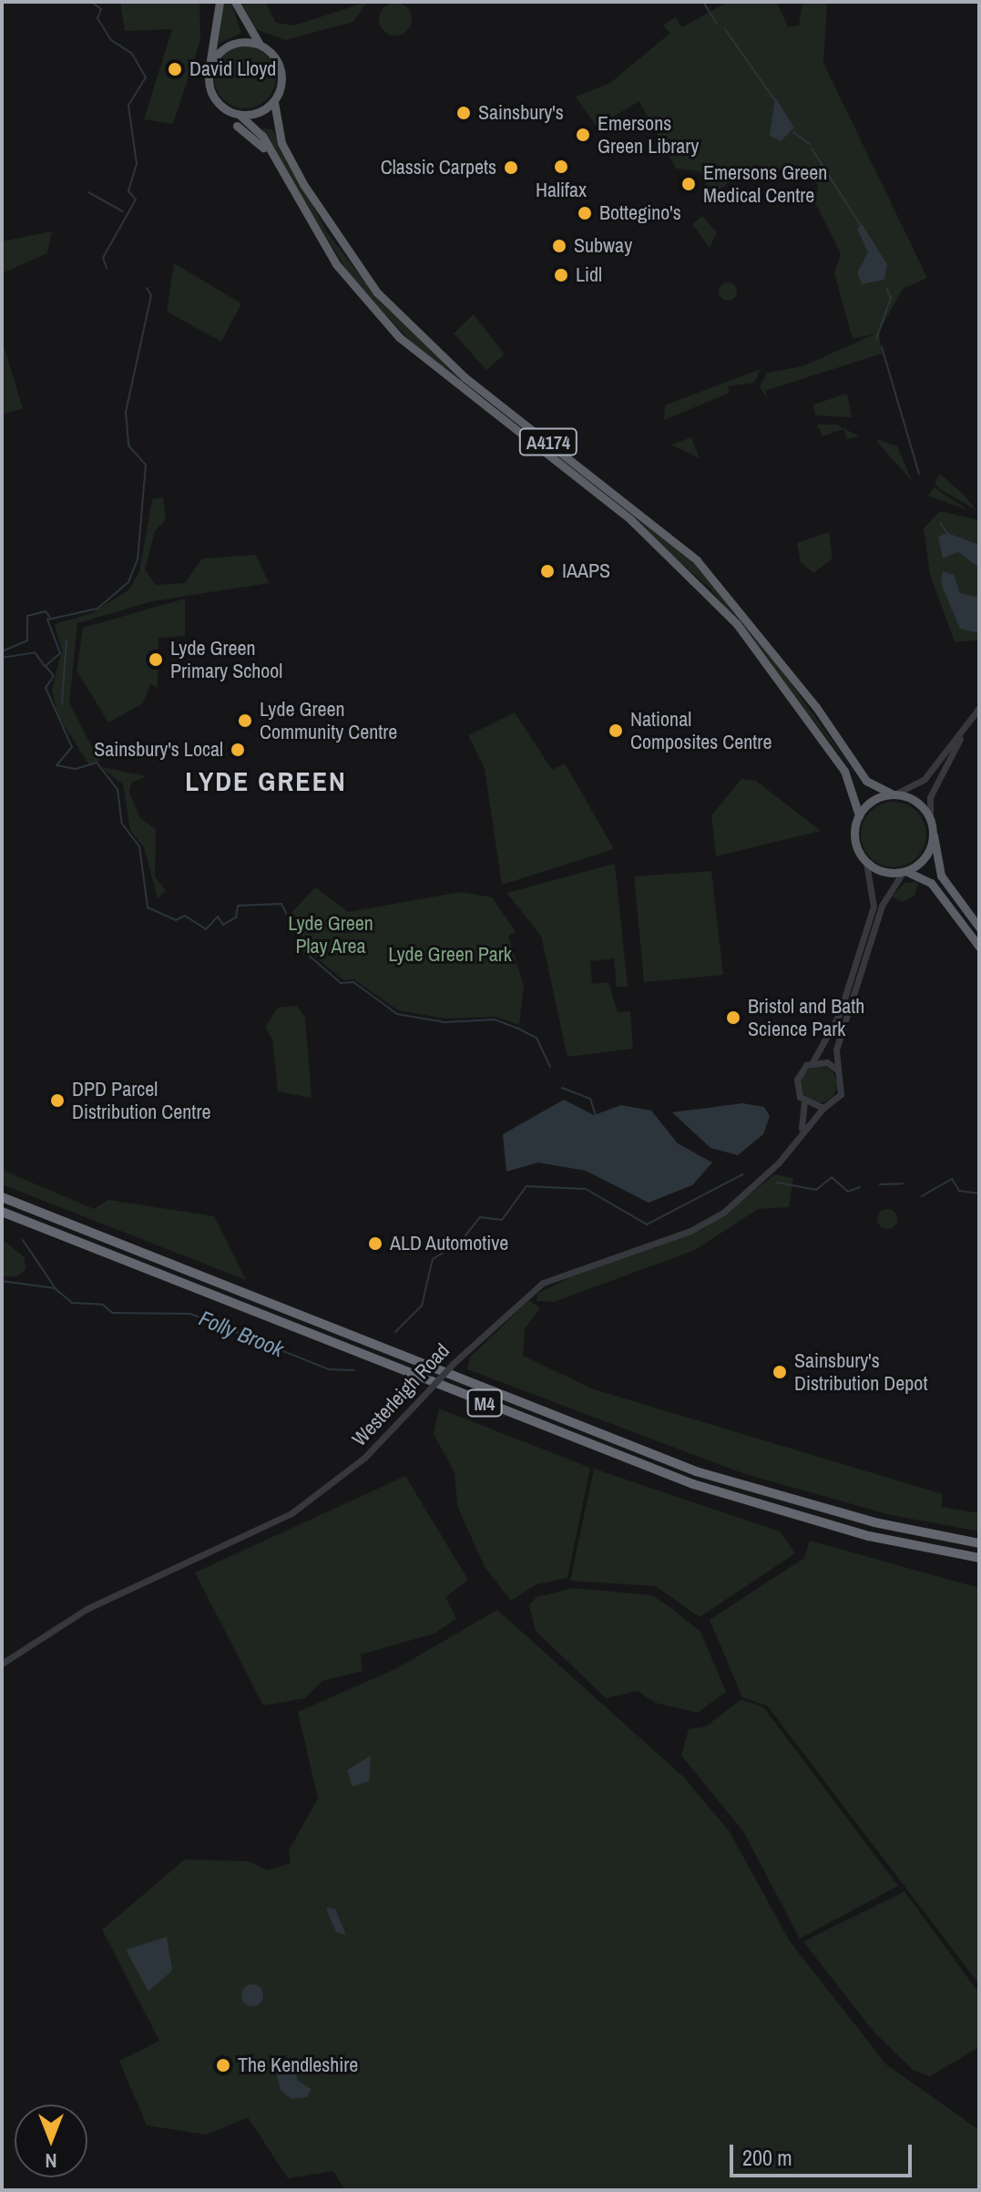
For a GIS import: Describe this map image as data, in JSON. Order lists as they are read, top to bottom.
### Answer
{
  "streets": {
    "highway": ["A4174", "M4"],
    "street": ["Westerleigh Road"]
  },
  "districts": ["LYDE GREEN"],
  "water": ["Folly Brook"],
  "parks": ["Lyde Green Play Area", "Lyde Green Park"],
  "places": [
    "David Lloyd",
    "Sainsbury's",
    "Emersons Green Library",
    "Halifax",
    "Classic Carpets",
    "Emersons Green Medical Centre",
    "Bottegino's",
    "Subway",
    "Lidl",
    "IAAPS",
    "Lyde Green Primary School",
    "Lyde Green Community Centre",
    "National Composites Centre",
    "Sainsbury's Local",
    "Bristol and Bath Science Park",
    "DPD Parcel Distribution Centre",
    "ALD Automotive",
    "Sainsbury's Distribution Depot",
    "The Kendleshire"
  ],
  "scale_bar": "200 m",
  "north": "bottom"
}
